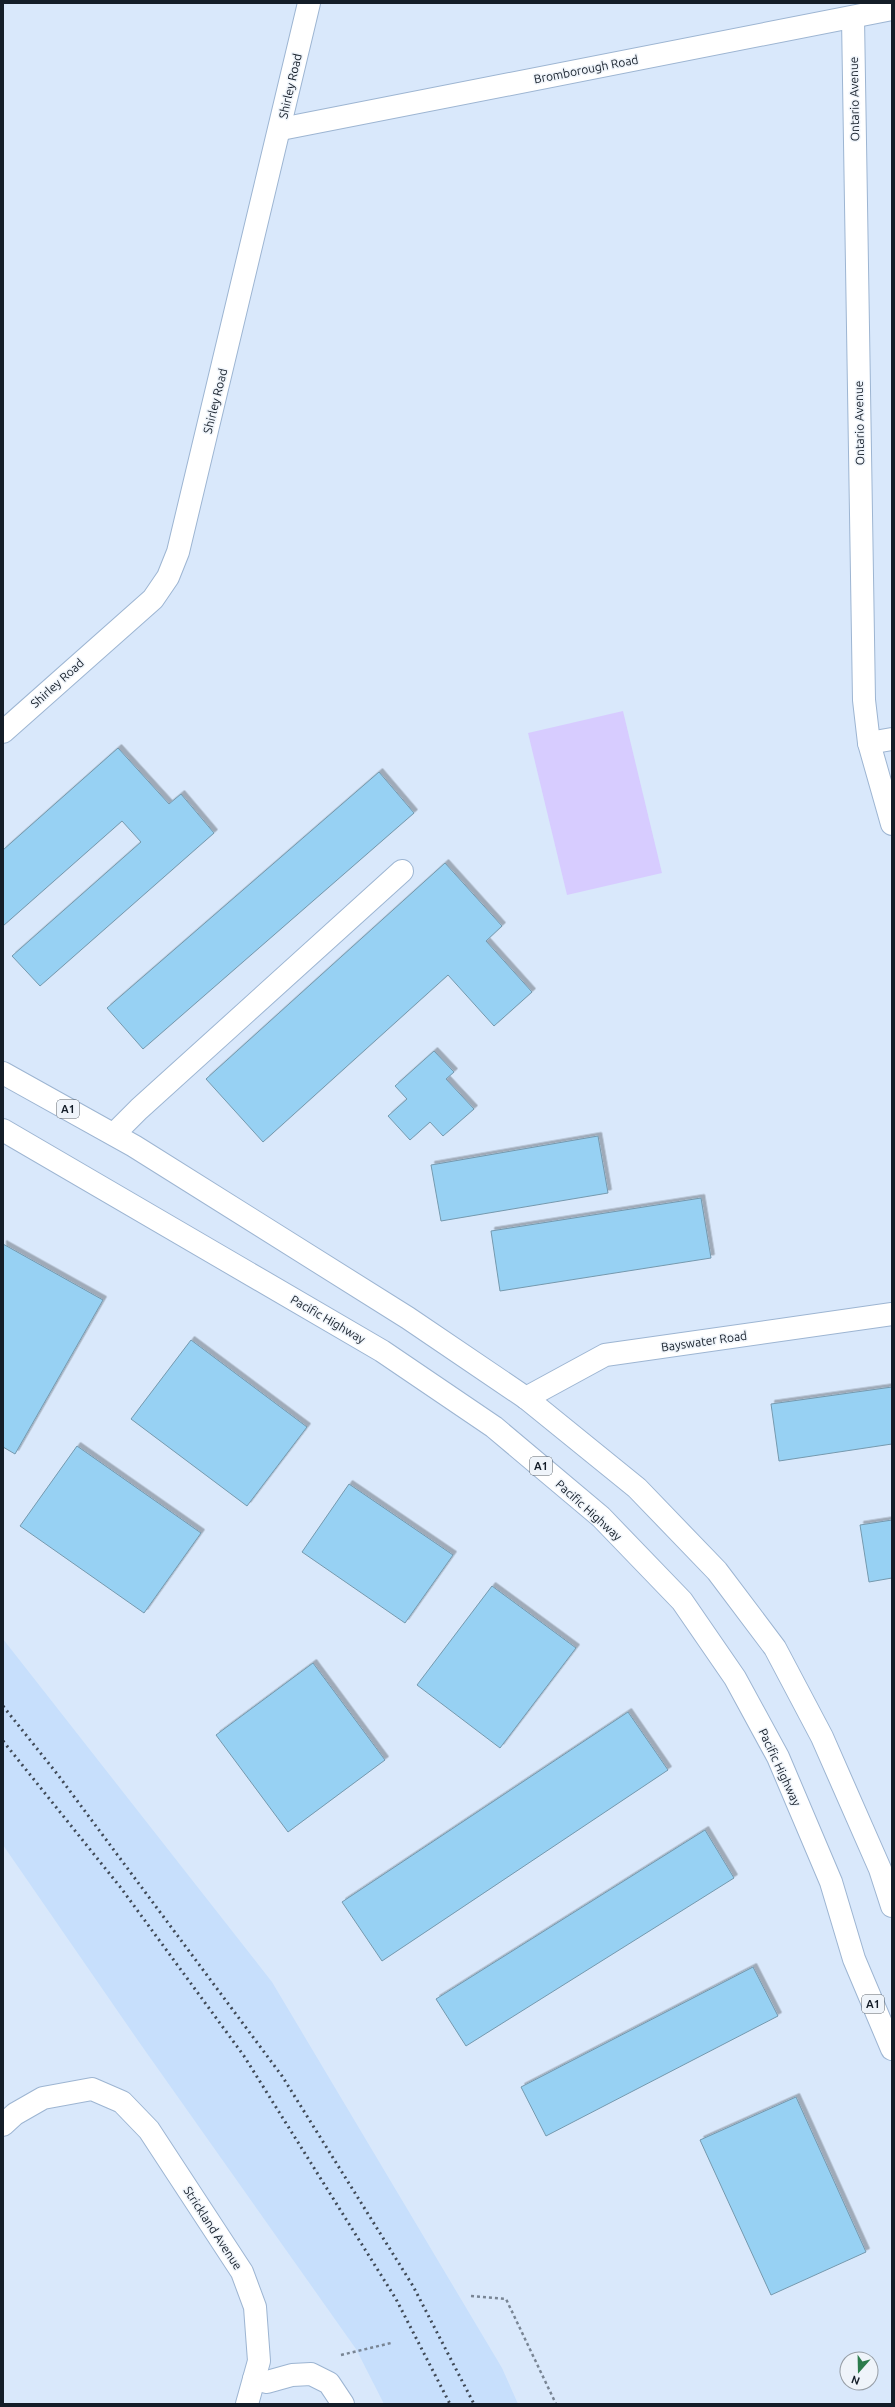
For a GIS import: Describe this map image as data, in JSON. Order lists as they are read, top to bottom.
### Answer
{
  "streets": {
    "main road": [
      "Bromborough Road",
      "Shirley Road",
      "Ontario Avenue",
      "A1",
      "Pacific Highway",
      "Bayswater Road",
      "Strickland Avenue"
    ]
  },
  "crossings": [
    ["Bromborough Road", "Shirley Road"],
    ["Bromborough Road", "Ontario Avenue"],
    ["A1", "Bayswater Road"]
  ],
  "north": "bottom"
}
